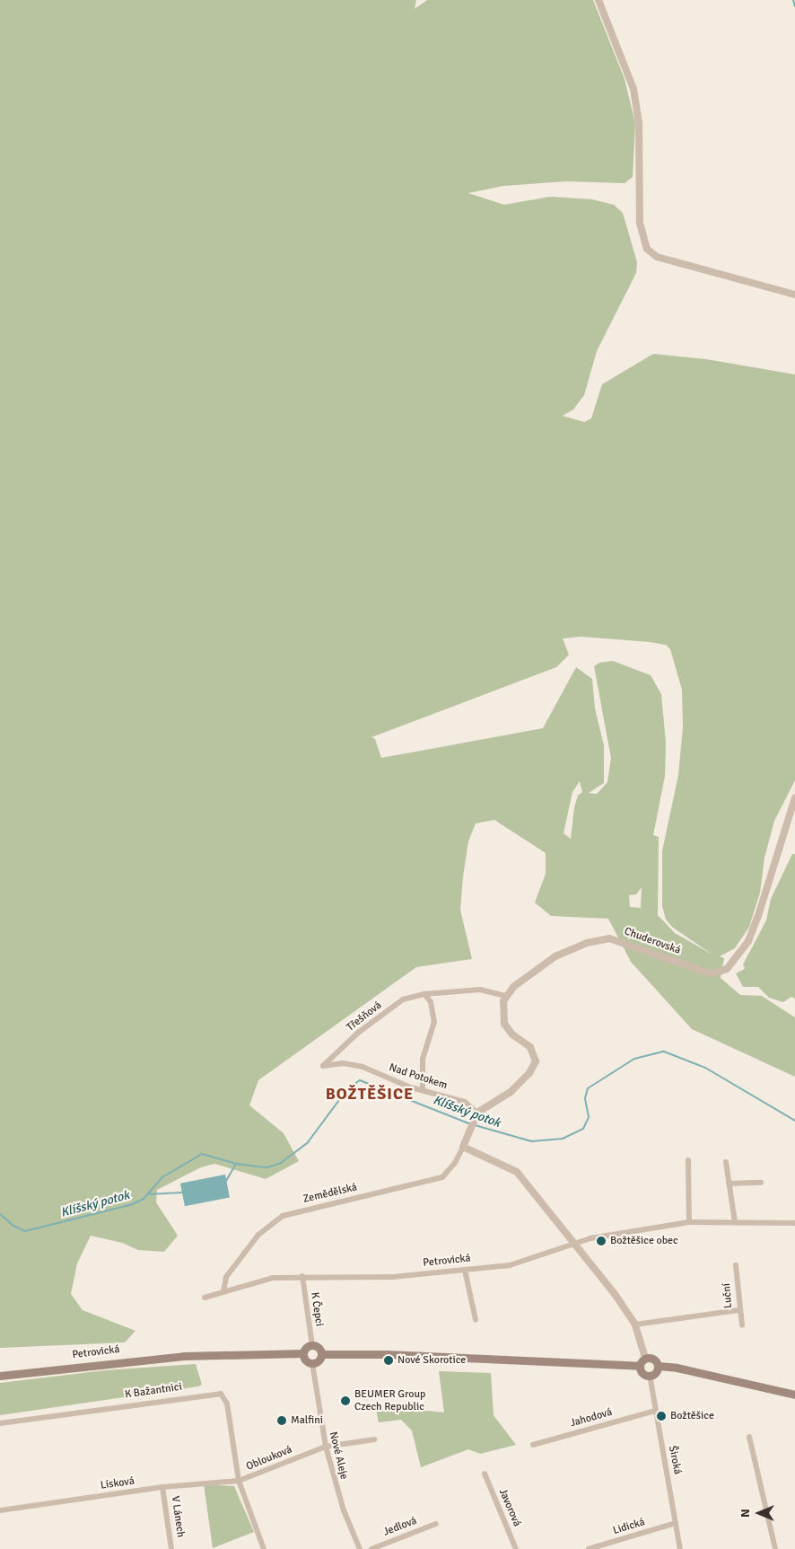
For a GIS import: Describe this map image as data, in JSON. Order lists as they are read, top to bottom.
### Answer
{
  "streets": {
    "main road": ["Petrovická"],
    "street": [
      "Chuderovská",
      "Třešňová",
      "Nad Potokem",
      "Zemědělská",
      "Luční",
      "K Čepci",
      "K Bažantnici",
      "Jahodová",
      "Nové Aleje",
      "Oblouková",
      "Široká",
      "Lísková",
      "Javorová",
      "V Lánech",
      "Jedlová",
      "Lidická"
    ]
  },
  "crossings": [
    ["Chuderovská", "Třešňová"],
    ["Třešňová", "Nad Potokem"],
    ["Zemědělská", "Petrovická"],
    ["Petrovická", "K Čepci"],
    ["Petrovická", "Nové Aleje"],
    ["K Čepci", "Nové Aleje"],
    ["K Bažantnici", "Oblouková"],
    ["K Bažantnici", "Lísková"],
    ["Jahodová", "Široká"],
    ["Nové Aleje", "Oblouková"],
    ["Oblouková", "Lísková"],
    ["Široká", "Lidická"],
    ["Lísková", "V Lánech"]
  ],
  "districts": ["BOŽTĚŠICE"],
  "water": ["Klíšský potok"],
  "places": [
    "Božtěšice obec",
    "Nové Skorotice",
    "BEUMER Group Czech Republic",
    "Božtěšice",
    "Malfini"
  ],
  "north": "left"
}
